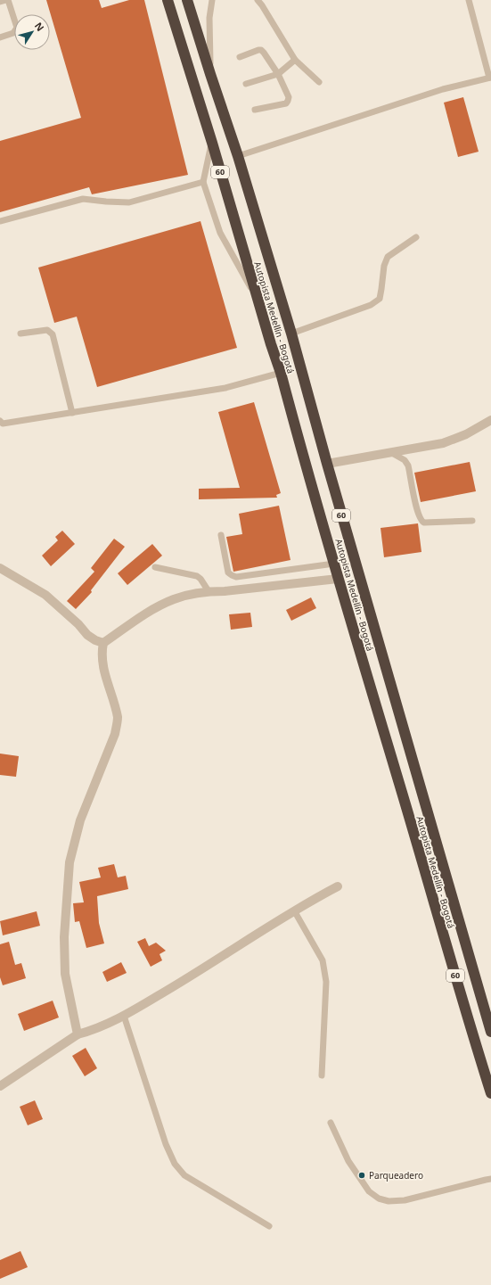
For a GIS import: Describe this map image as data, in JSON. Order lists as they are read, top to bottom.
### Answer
{
  "streets": {
    "highway": ["60", "Autopista Medellín - Bogotá"]
  },
  "places": ["Parqueadero"],
  "north": "top right"
}
